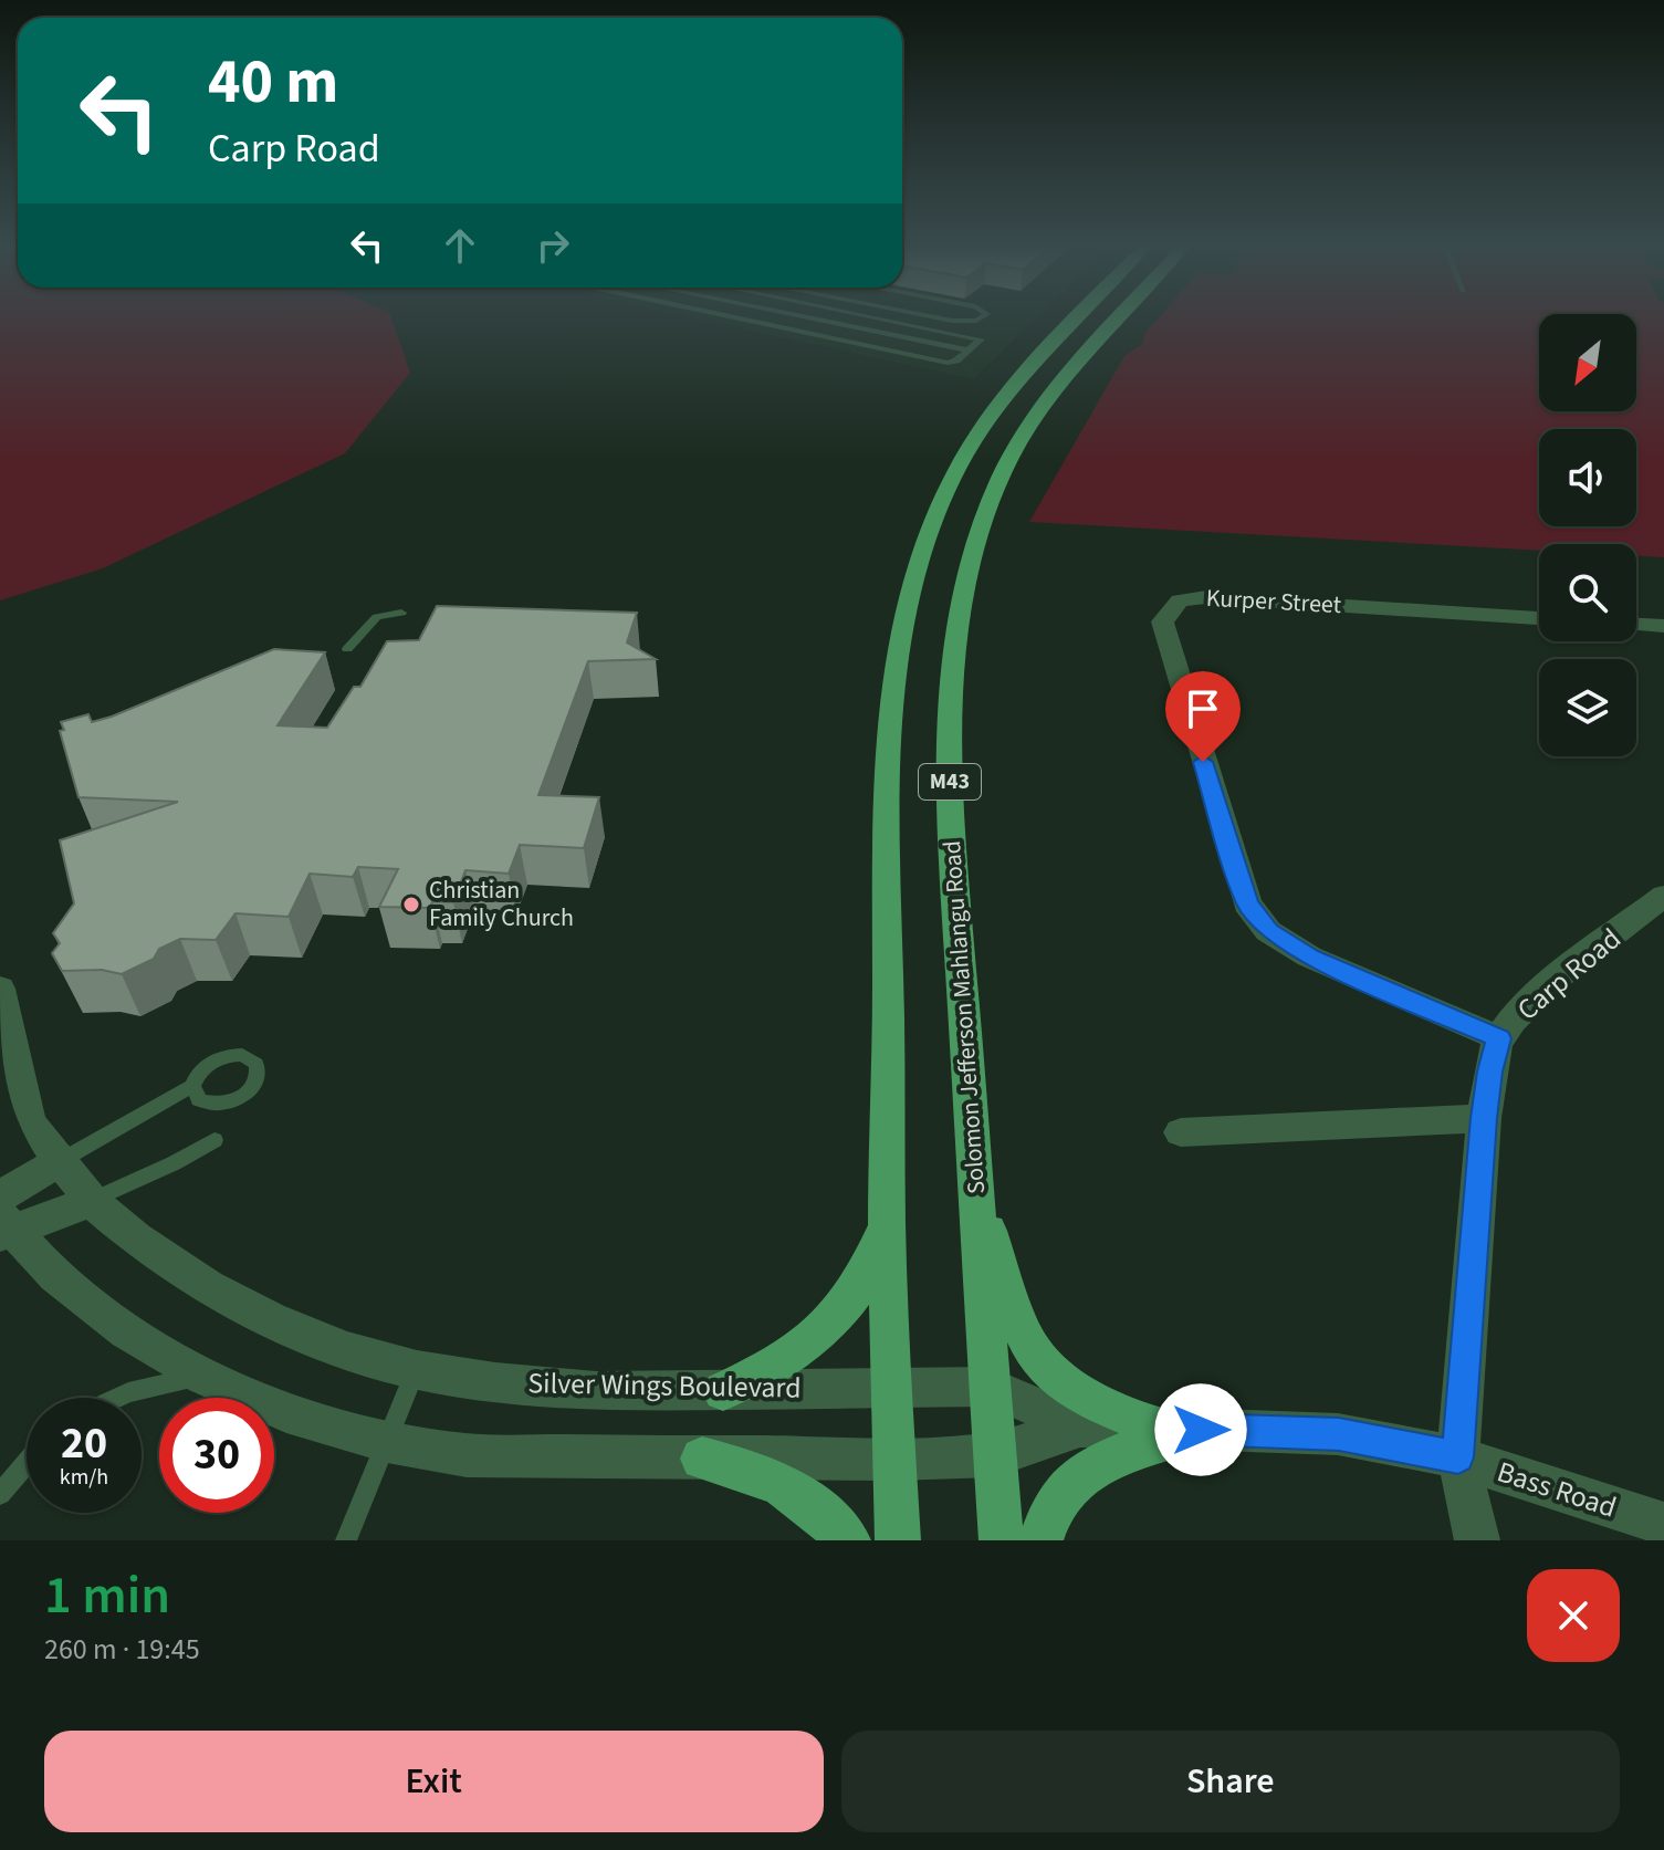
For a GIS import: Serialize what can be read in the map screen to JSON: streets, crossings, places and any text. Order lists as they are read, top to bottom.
{
  "streets": {
    "main road": ["M43", "Solomon Jefferson Mahlangu Road"],
    "street": [
      "Kurper Street",
      "Carp Road",
      "Silver Wings Boulevard",
      "Bass Road"
    ]
  },
  "crossings": [
    ["Kurper Street", "Carp Road"],
    ["M43", "Silver Wings Boulevard"],
    ["Carp Road", "Bass Road"],
    ["Solomon Jefferson Mahlangu Road", "Silver Wings Boulevard"],
    ["Solomon Jefferson Mahlangu Road", "Bass Road"],
    ["Silver Wings Boulevard", "Bass Road"]
  ],
  "places": ["Christian Family Church"],
  "north": "bottom left",
  "page": {
    "turn": ["40 m", "Carp Road"],
    "speed": "20 km/h",
    "limit": "30",
    "heading": ["1 min", "260 m · 19:45"],
    "buttons": ["Exit", "Share"]
  }
}
